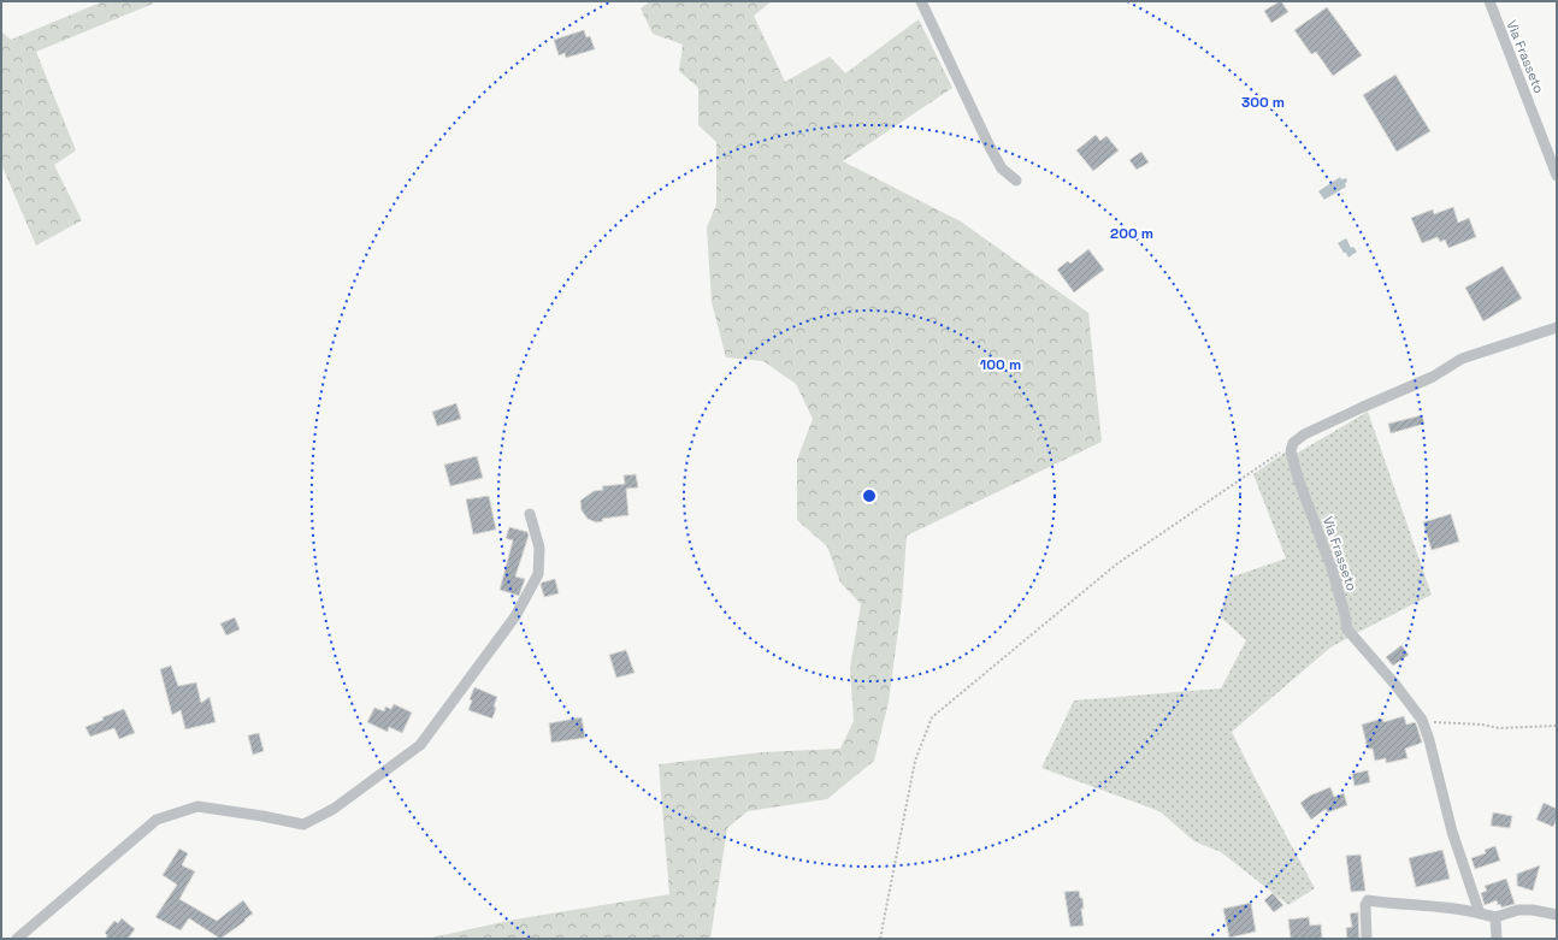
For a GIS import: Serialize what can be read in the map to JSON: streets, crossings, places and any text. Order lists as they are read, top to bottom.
{
  "streets": {
    "street": ["Via Frasseto"]
  },
  "rings": ["300 m", "200 m", "100 m"]
}
